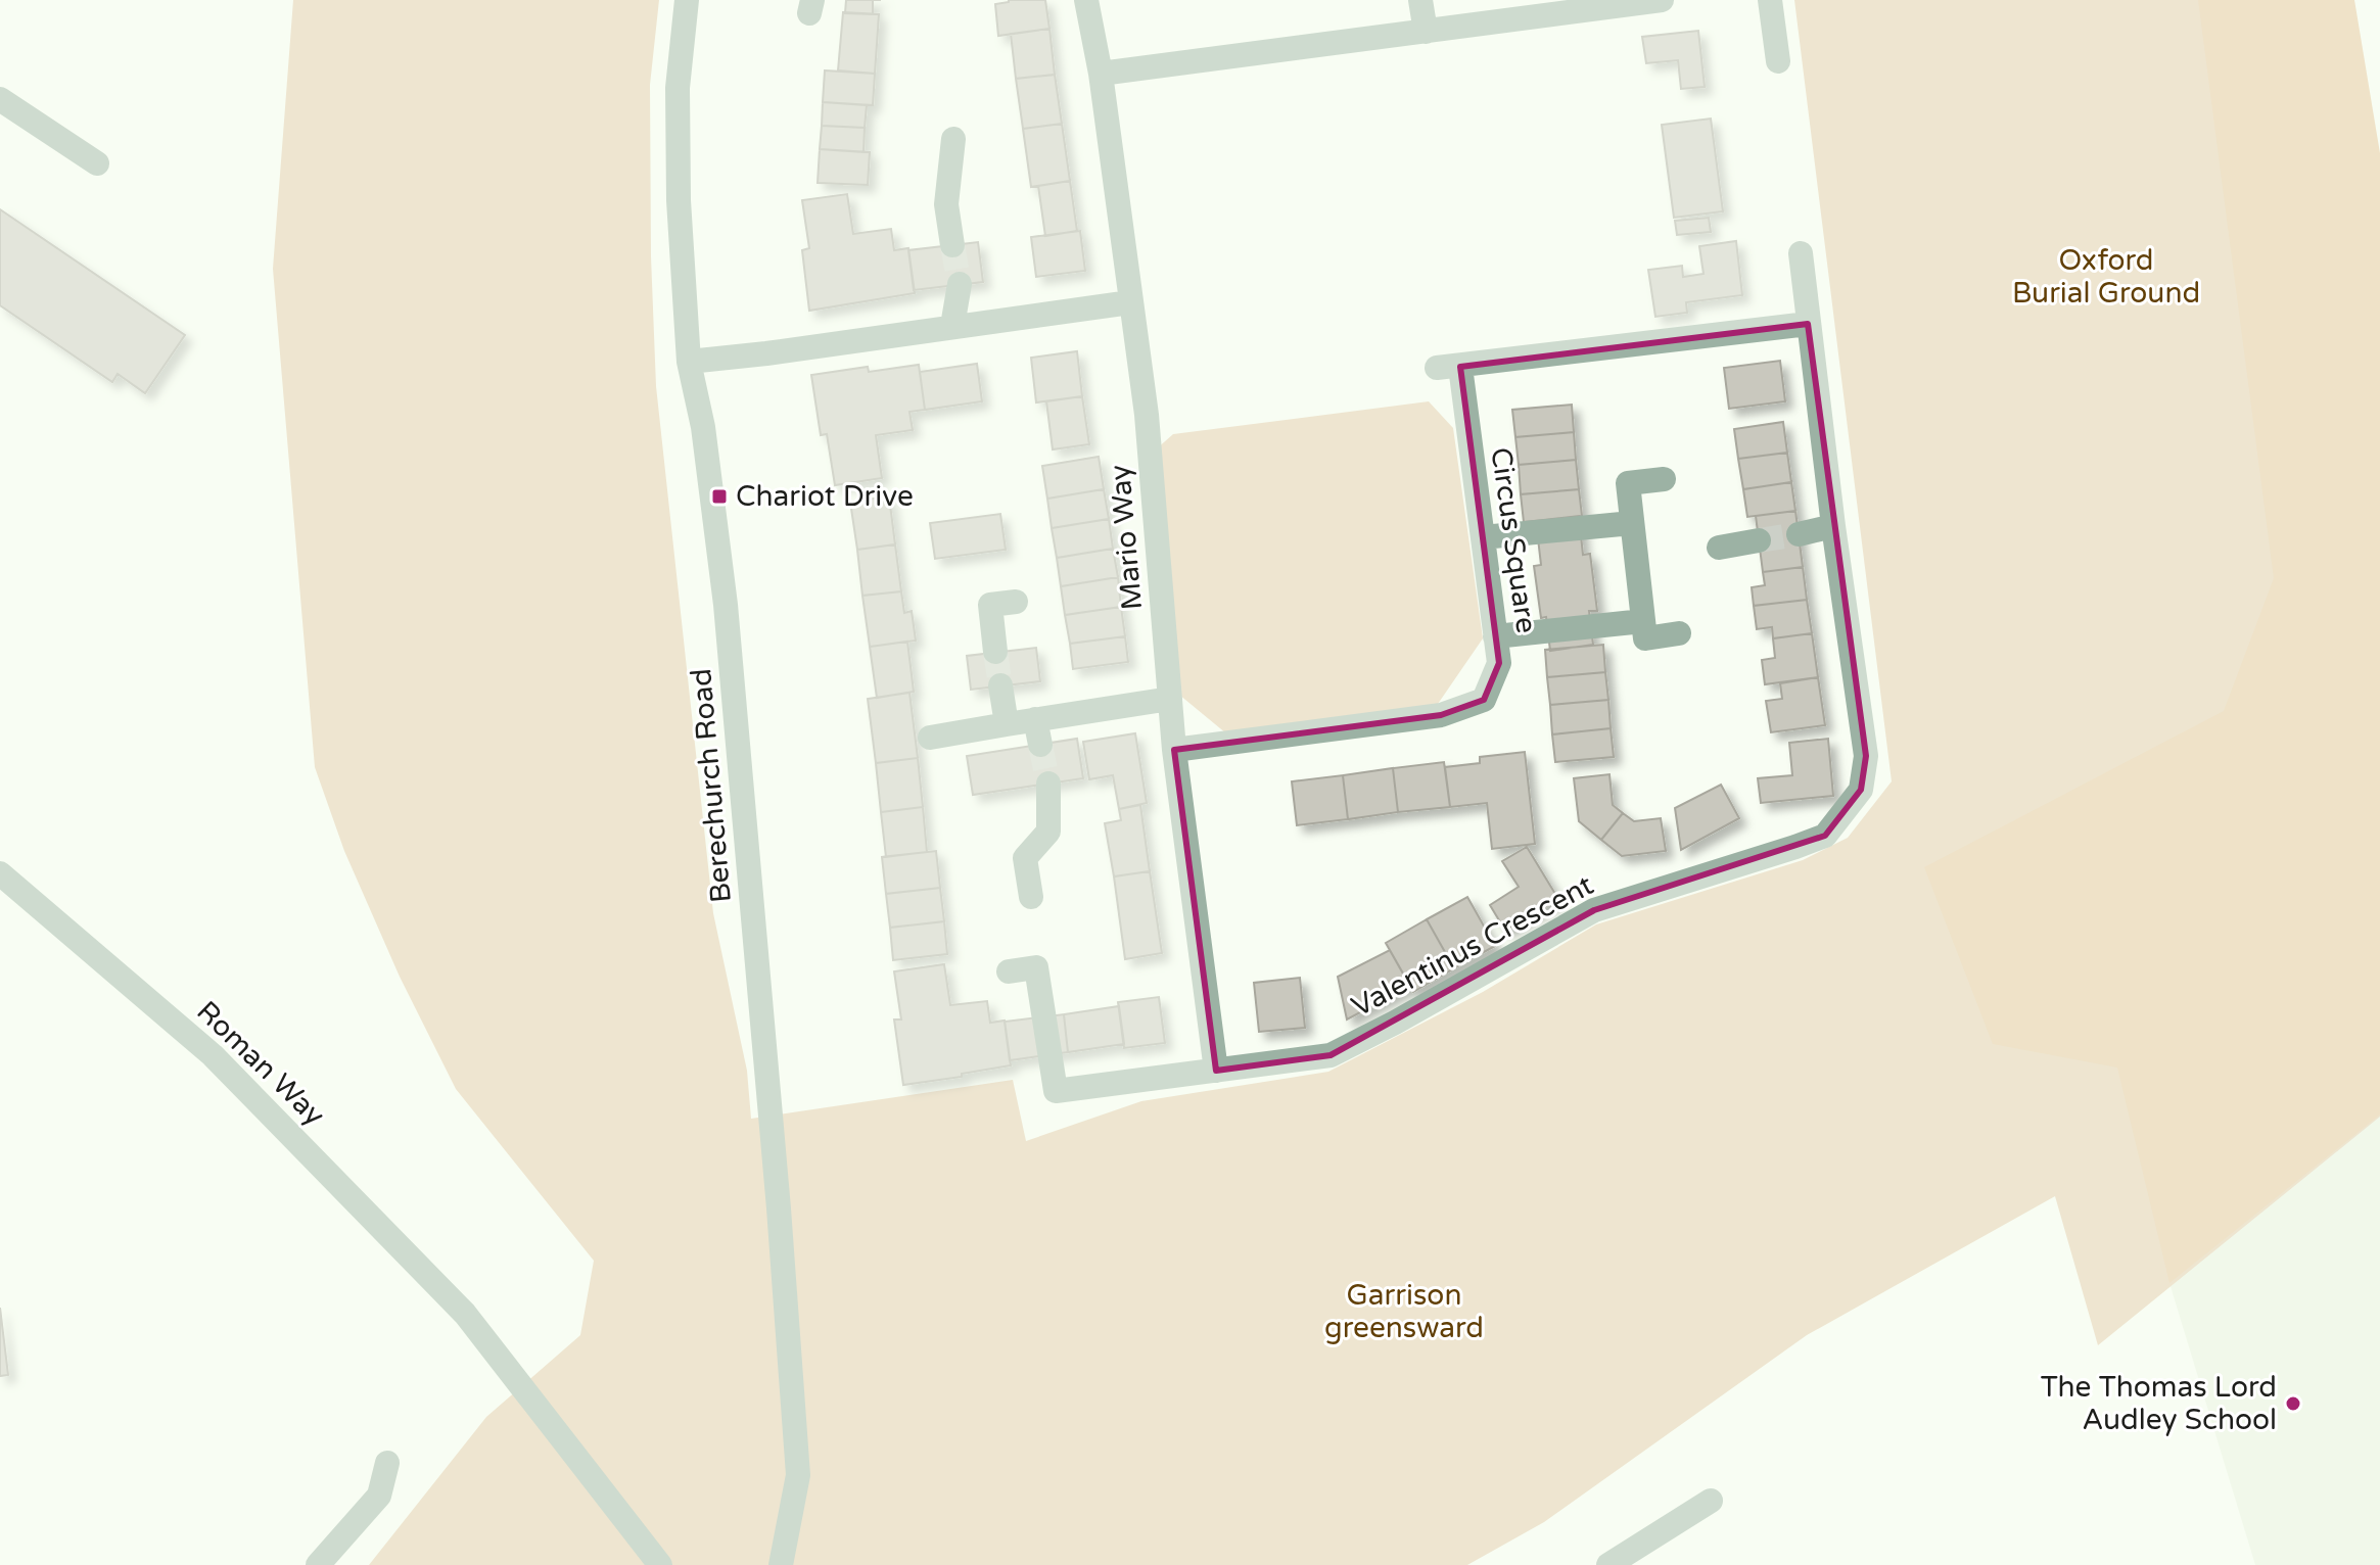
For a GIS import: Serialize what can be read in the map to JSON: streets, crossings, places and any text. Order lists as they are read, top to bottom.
{
  "streets": {
    "street": [
      "Mario Way",
      "Circus Square",
      "Berechurch Road",
      "Valentinus Crescent",
      "Roman Way"
    ]
  },
  "crossings": [
    ["Mario Way", "Circus Square"],
    ["Mario Way", "Valentinus Crescent"],
    ["Circus Square", "Valentinus Crescent"]
  ],
  "parks": ["Oxford Burial Ground", "Garrison greensward"],
  "places": {
    "transit": ["Chariot Drive"],
    "other": ["The Thomas Lord Audley School"]
  }
}
